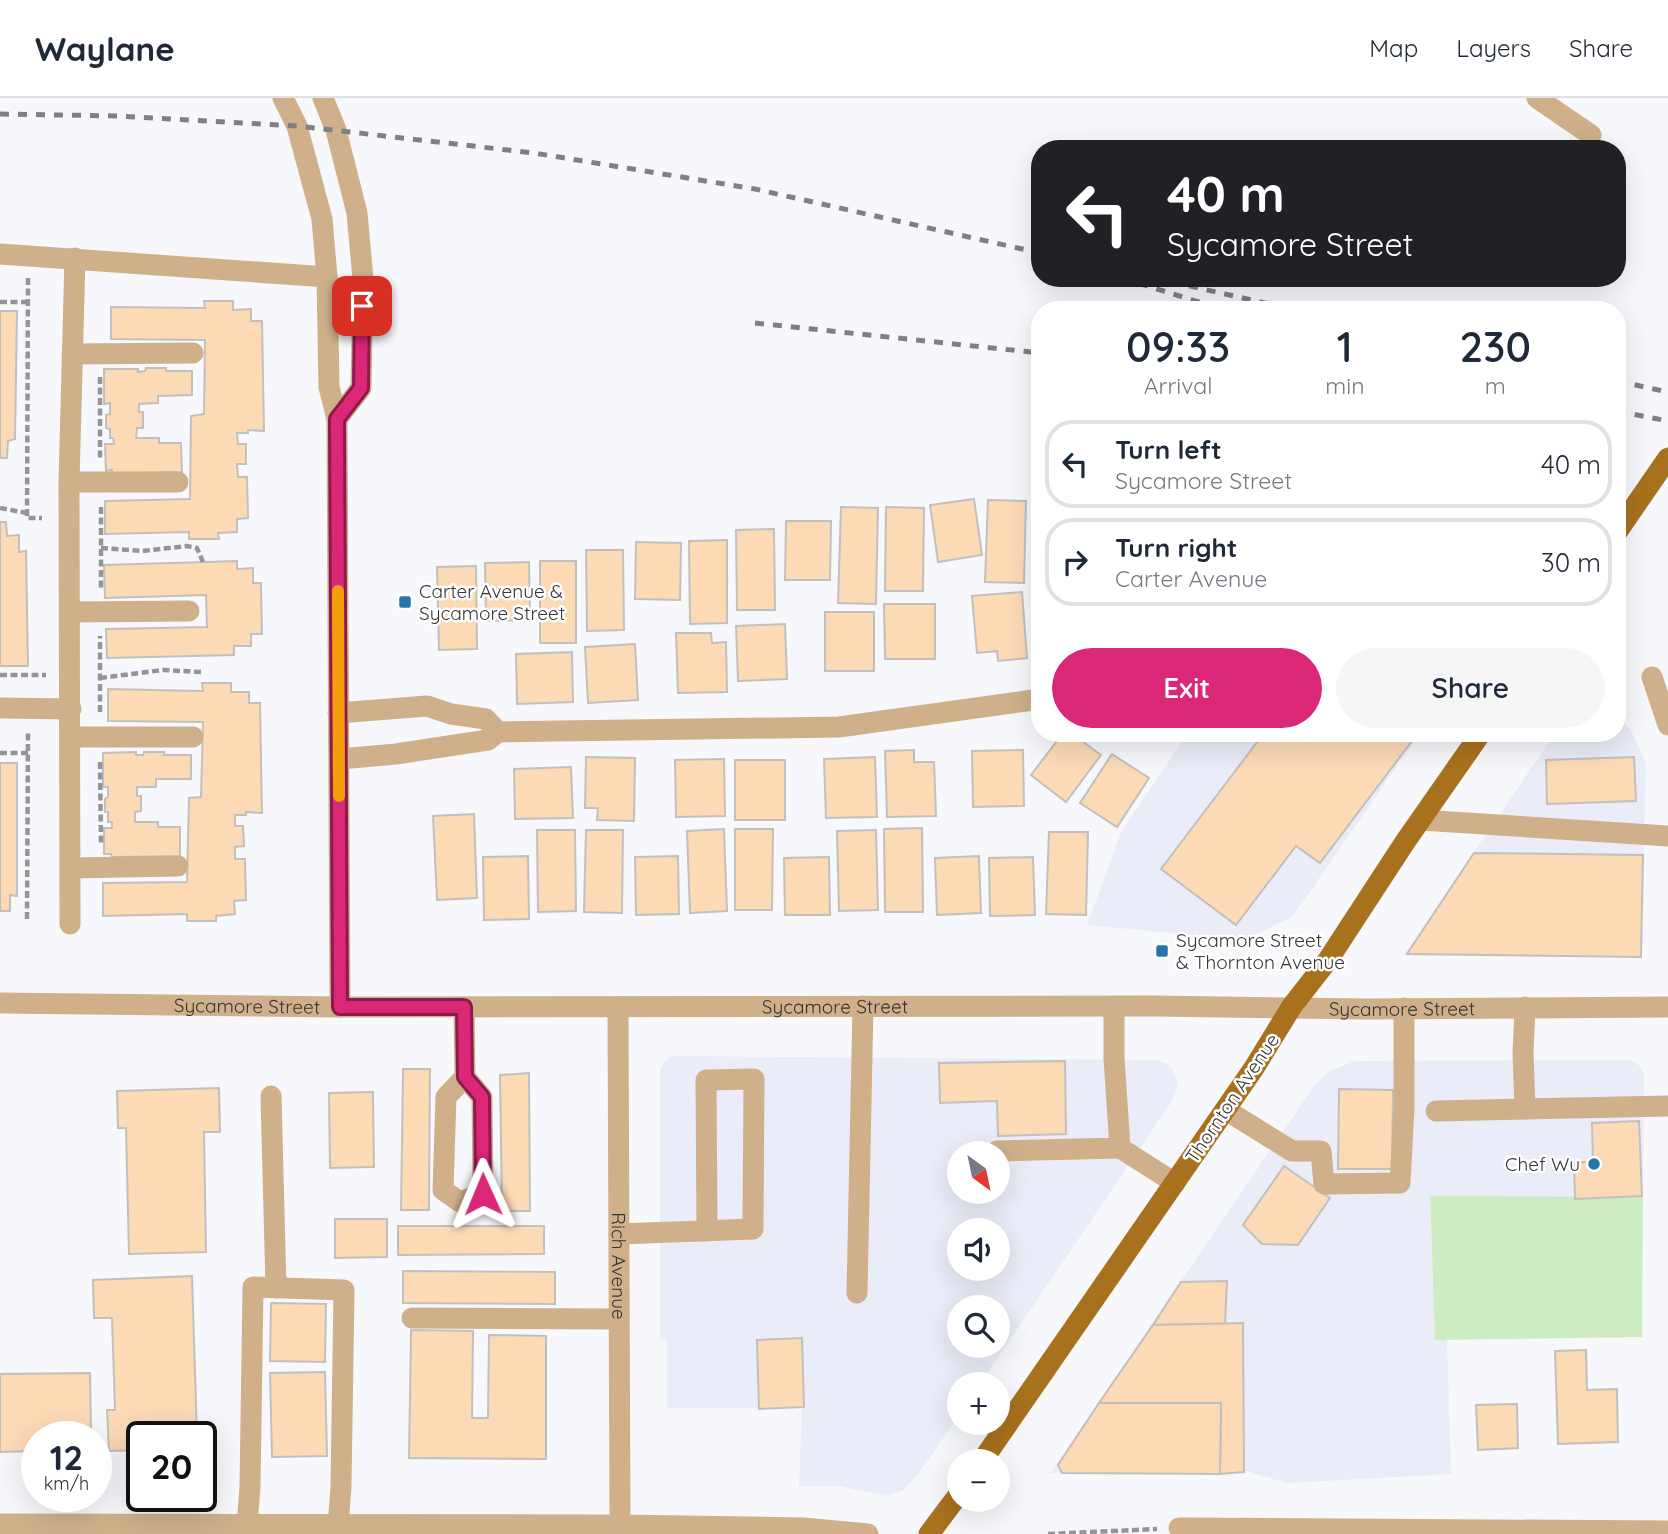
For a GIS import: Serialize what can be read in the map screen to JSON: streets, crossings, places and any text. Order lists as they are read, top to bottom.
{
  "streets": {
    "main road": ["Thornton Avenue"],
    "street": ["Sycamore Street", "Rich Avenue"]
  },
  "crossings": [
    ["Sycamore Street", "Thornton Avenue"],
    ["Sycamore Street", "Rich Avenue"]
  ],
  "places": {
    "transit": ["Carter Avenue & Sycamore Street", "Sycamore Street & Thornton Avenue"],
    "other": ["Chef Wu"]
  },
  "north": "bottom right",
  "page": {
    "header": "Waylane",
    "nav": ["Map", "Layers", "Share"],
    "turn": ["40 m", "Sycamore Street"],
    "eta": [
      "09:33",
      "Arrival",
      "1",
      "min",
      "230",
      "m"
    ],
    "list": [
      {
        "name": "Turn left",
        "note": "Sycamore Street",
        "value": "40 m"
      },
      {
        "name": "Turn right",
        "note": "Carter Avenue",
        "value": "30 m"
      }
    ],
    "buttons": ["Exit", "Share"],
    "map_buttons": ["+", "−"],
    "speed": "12 km/h",
    "limit": "20"
  }
}
